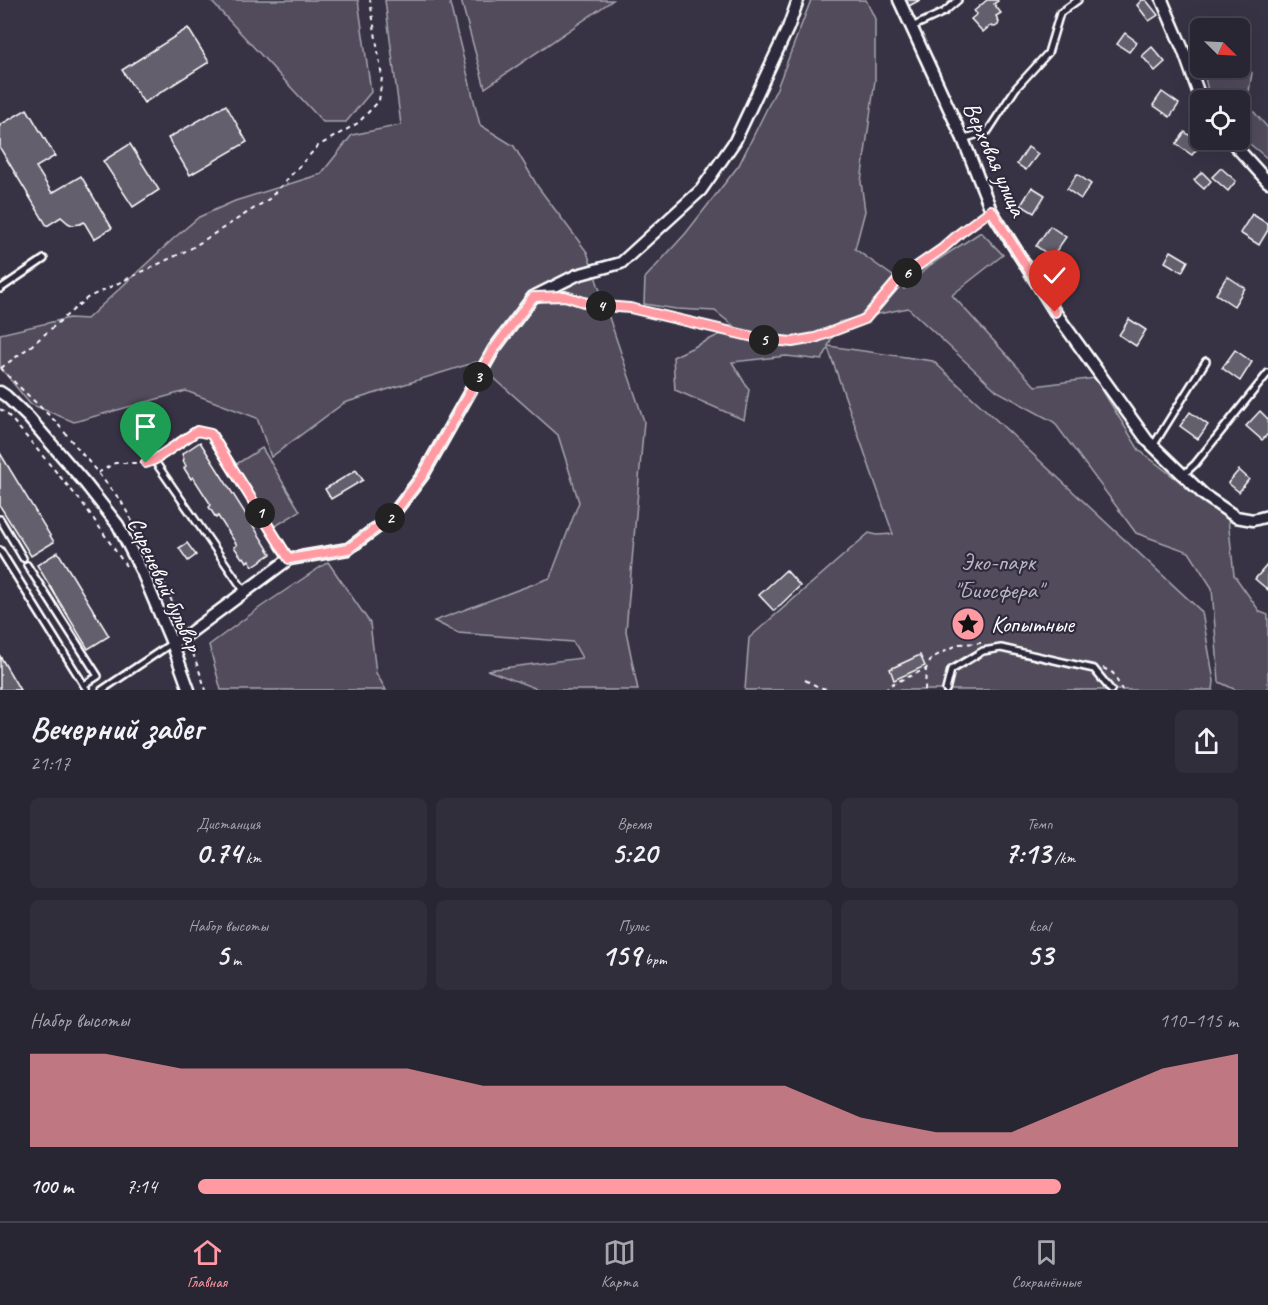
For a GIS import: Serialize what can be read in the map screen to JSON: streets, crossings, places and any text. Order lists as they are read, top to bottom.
{
  "streets": {
    "street": ["Верховая улица", "Сиреневый бульвар"]
  },
  "parks": ["Эко-парк \"Биосфера\""],
  "places": {
    "place": ["Копытные"]
  },
  "north": "bottom right",
  "page": {
    "pins": [
      "6",
      "4",
      "5",
      "3",
      "1",
      "2"
    ],
    "heading": ["Вечерний забег", "21:17"],
    "stats": [
      ["Дистанция", "0.74 km"],
      ["Время", "5:20"],
      ["Темп", "7:13 /km"],
      ["Набор высоты", "5 m"],
      ["Пульс", "159 bpm"],
      ["kcal", "53"]
    ],
    "chart": ["Набор высоты", "110–115 m"],
    "list": [
      {
        "name": "100 m",
        "note": "7:14"
      }
    ],
    "tabs": ["Главная", "Карта", "Сохранённые"]
  }
}
